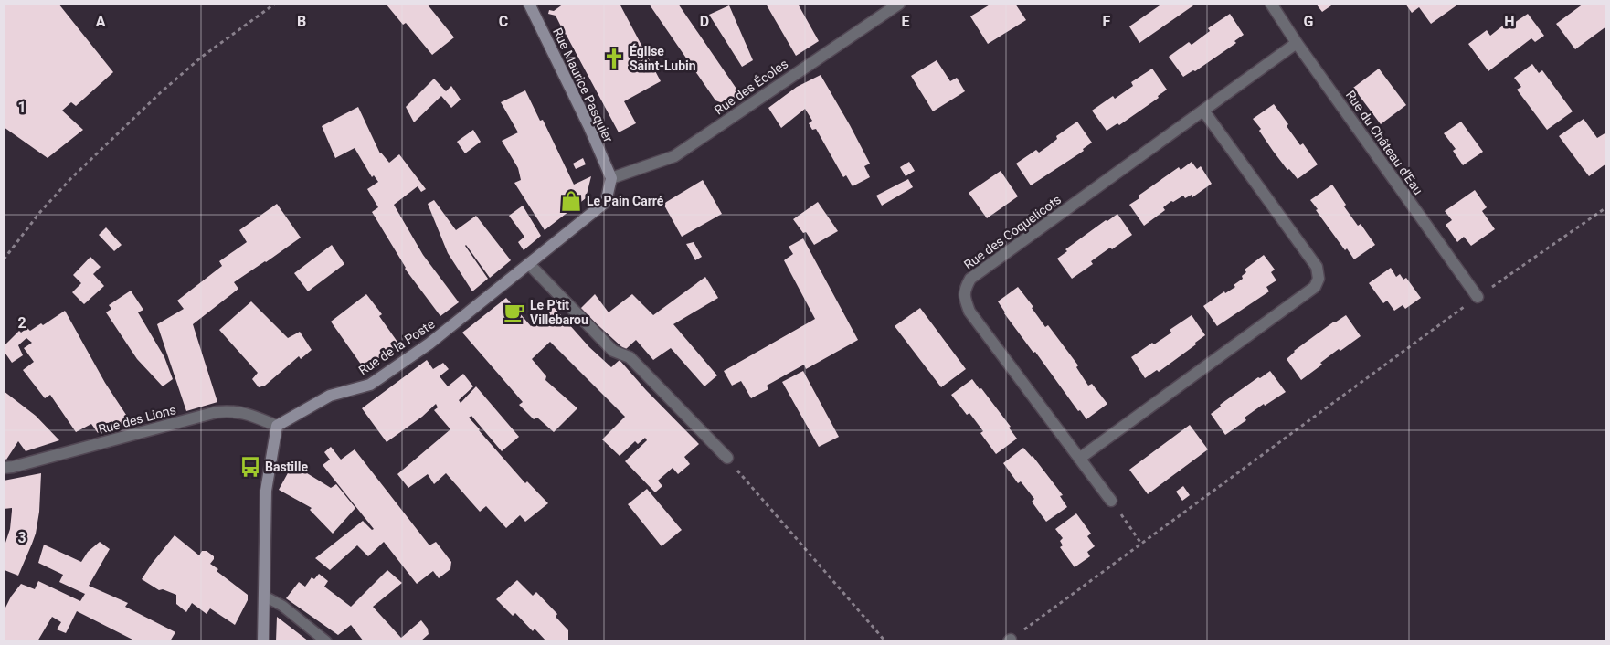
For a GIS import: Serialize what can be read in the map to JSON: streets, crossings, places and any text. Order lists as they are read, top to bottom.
{
  "streets": {
    "street": [
      "Rue Maurice Pasquier",
      "Rue des Écoles",
      "Rue du Château d'Eau",
      "Rue des Coquelicots",
      "Rue de la Poste",
      "Rue des Lions"
    ]
  },
  "crossings": [
    ["Rue Maurice Pasquier", "Rue des Écoles"],
    ["Rue Maurice Pasquier", "Rue de la Poste"],
    ["Rue des Écoles", "Rue de la Poste"],
    ["Rue du Château d'Eau", "Rue des Coquelicots"],
    ["Rue de la Poste", "Rue des Lions"]
  ],
  "places": {
    "church": ["Église Saint-Lubin"],
    "shop": ["Le Pain Carré"],
    "cafe": ["Le P'tit Villebarou"],
    "bus stop": ["Bastille"]
  },
  "grid": {
    "columns": [
      "A",
      "B",
      "C",
      "D",
      "E",
      "F",
      "G",
      "H"
    ],
    "rows": ["1", "2", "3"]
  }
}
